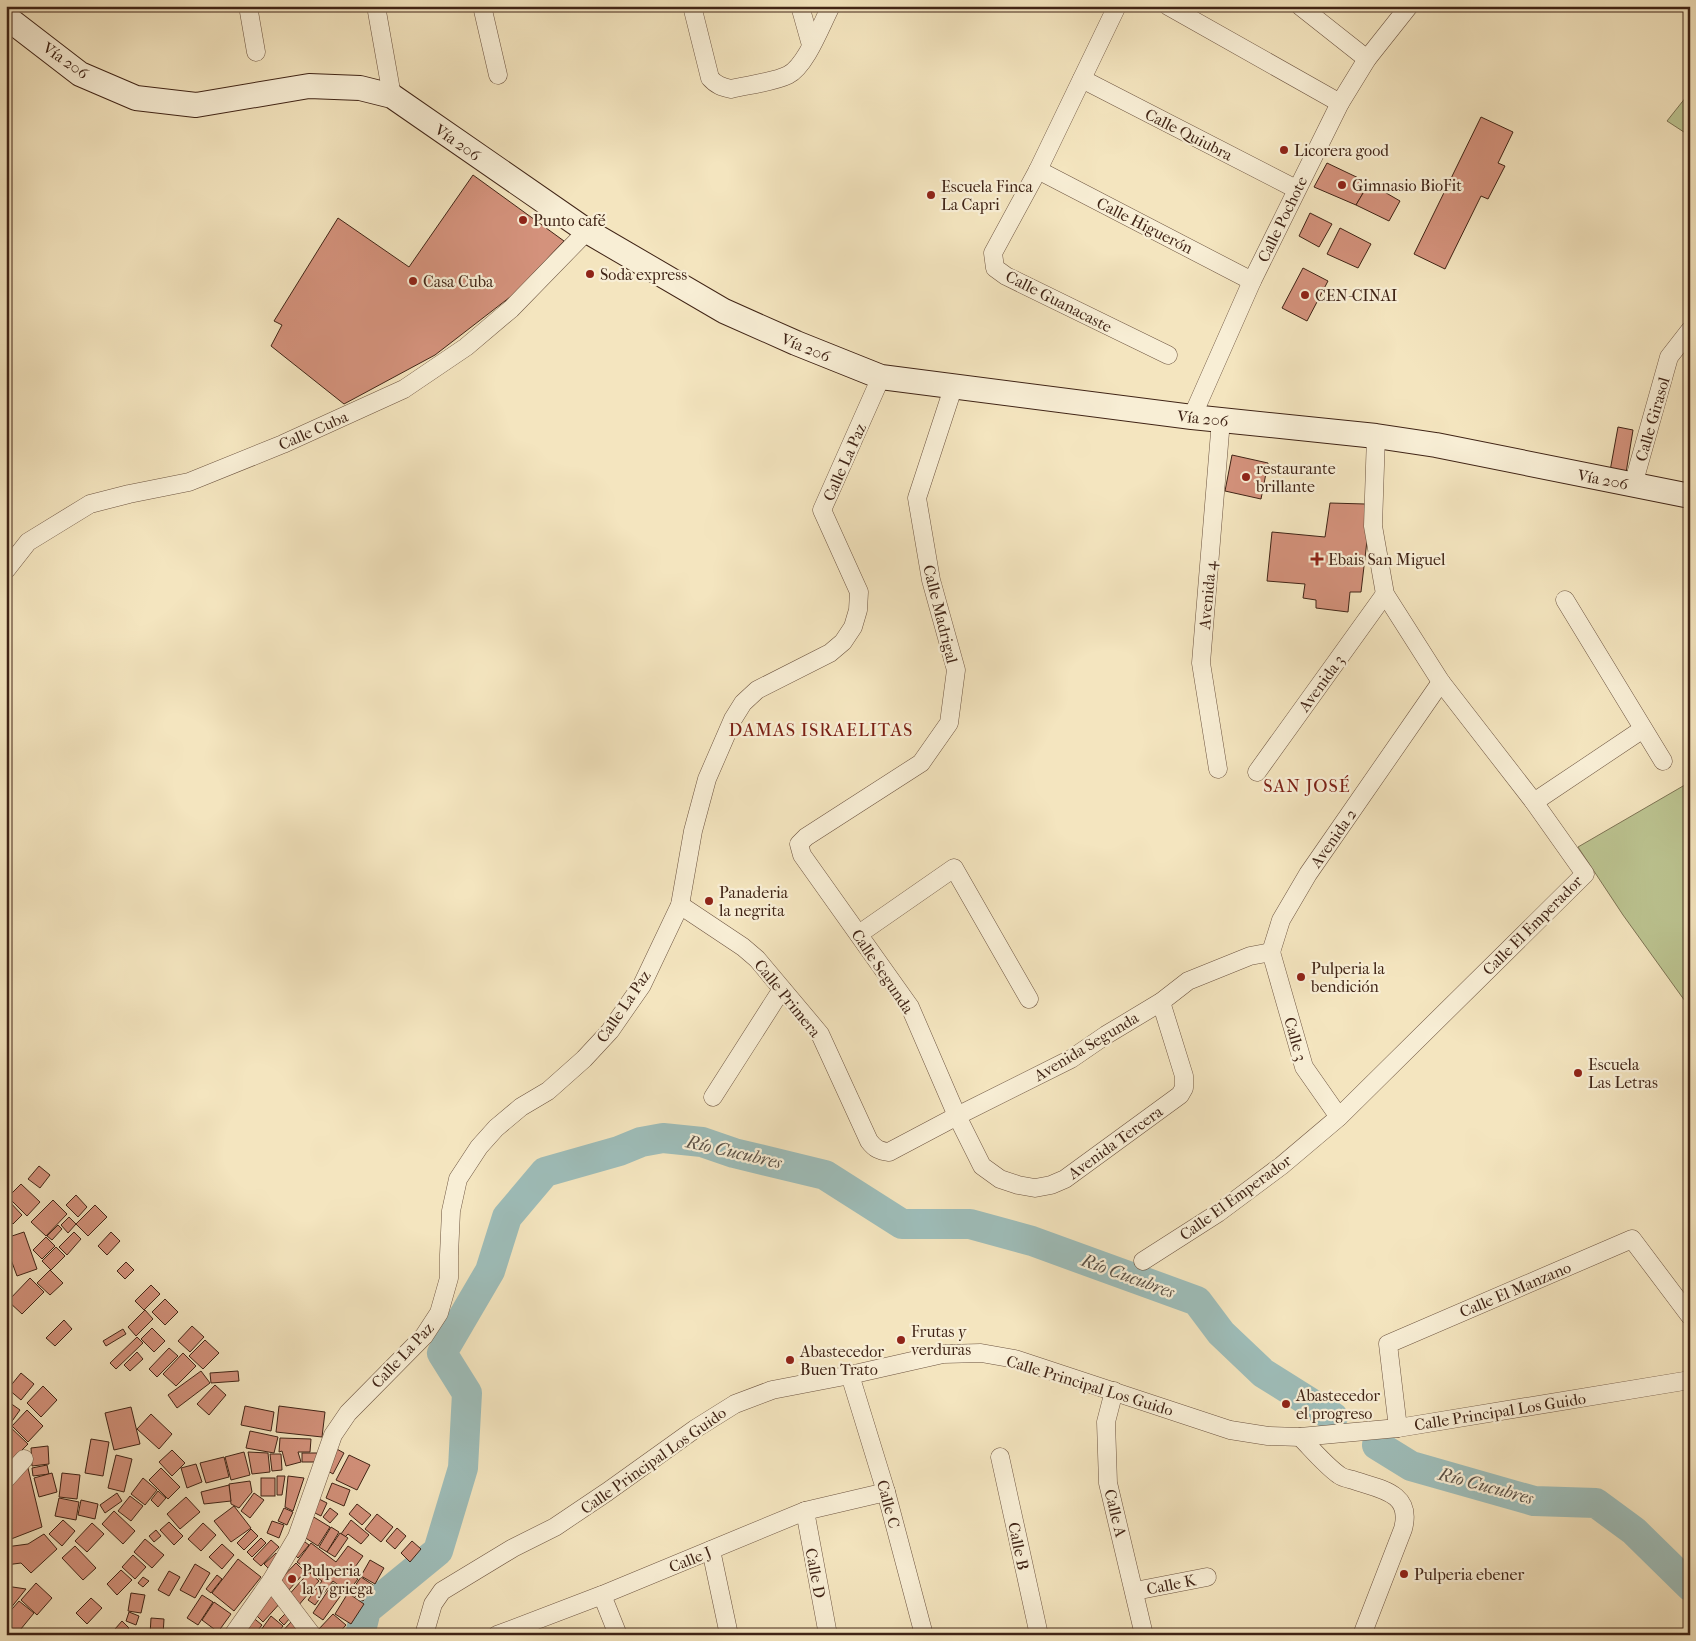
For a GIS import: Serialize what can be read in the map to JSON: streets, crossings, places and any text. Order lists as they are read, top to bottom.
{
  "streets": {
    "main road": ["Vía 206"],
    "street": [
      "Calle Quiubra",
      "Calle Pochote",
      "Calle Higuerón",
      "Calle Guanacaste",
      "Calle Girasol",
      "Calle Cuba",
      "Calle La Paz",
      "Avenida 4",
      "Calle Madrigal",
      "Avenida 3",
      "Avenida 2",
      "Calle El Emperador",
      "Calle Segunda",
      "Calle Primera",
      "Calle 3",
      "Avenida Segunda",
      "Avenida Tercera",
      "Calle El Manzano",
      "Calle Principal Los Guido",
      "Calle C",
      "Calle A",
      "Calle B",
      "Calle J",
      "Calle D",
      "Calle K"
    ]
  },
  "crossings": [
    ["Vía 206", "Calle Pochote"],
    ["Vía 206", "Calle Girasol"],
    ["Vía 206", "Calle Cuba"],
    ["Vía 206", "Calle La Paz"],
    ["Vía 206", "Avenida 4"],
    ["Vía 206", "Calle Madrigal"],
    ["Vía 206", "Calle El Emperador"],
    ["Calle Quiubra", "Calle Pochote"],
    ["Calle Quiubra", "Calle Guanacaste"],
    ["Calle Pochote", "Calle Higuerón"],
    ["Calle Higuerón", "Calle Guanacaste"],
    ["Calle La Paz", "Calle Primera"],
    ["Calle Madrigal", "Calle Segunda"],
    ["Avenida 3", "Calle El Emperador"],
    ["Avenida 2", "Calle El Emperador"],
    ["Avenida 2", "Calle 3"],
    ["Avenida 2", "Avenida Segunda"],
    ["Calle El Emperador", "Calle 3"],
    ["Calle Segunda", "Avenida Segunda"],
    ["Calle Segunda", "Avenida Tercera"],
    ["Calle Primera", "Avenida Segunda"],
    ["Calle 3", "Avenida Segunda"],
    ["Avenida Segunda", "Avenida Tercera"],
    ["Calle El Manzano", "Calle Principal Los Guido"],
    ["Calle Principal Los Guido", "Calle C"],
    ["Calle Principal Los Guido", "Calle A"],
    ["Calle C", "Calle J"],
    ["Calle A", "Calle K"],
    ["Calle J", "Calle D"]
  ],
  "districts": ["DAMAS ISRAELITAS", "SAN JOSÉ"],
  "water": ["Río Cucubres"],
  "places": {
    "other": [
      "Licorera good",
      "Gimnasio BioFit",
      "Escuela Finca La Capri",
      "Punto café",
      "Soda express",
      "Casa Cuba",
      "CEN-CINAI",
      "restaurante brillante",
      "Panaderia la negrita",
      "Pulperia la bendición",
      "Escuela Las Letras",
      "Frutas y verduras",
      "Abastecedor Buen Trato",
      "Abastecedor el progreso",
      "Pulperia ebener",
      "Pulperia la y griega"
    ],
    "health": ["Ebais San Miguel"]
  }
}
